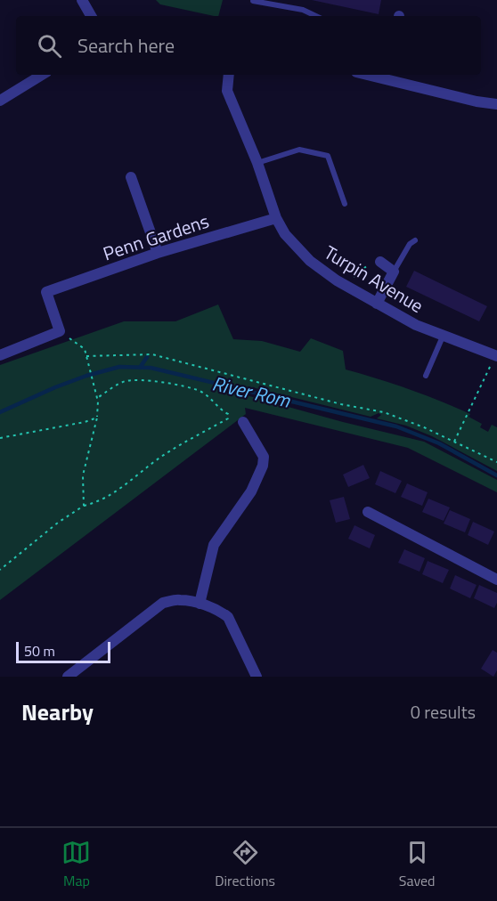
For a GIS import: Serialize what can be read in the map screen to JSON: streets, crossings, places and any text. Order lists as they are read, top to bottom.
{
  "streets": {
    "street": ["Penn Gardens", "Turpin Avenue"]
  },
  "crossings": [
    ["Penn Gardens", "Turpin Avenue"]
  ],
  "water": ["River Rom"],
  "scale_bar": "50 m",
  "page": {
    "search": "Search here",
    "scale": "50 m",
    "heading": ["Nearby", "0 results"],
    "nav": ["Map", "Directions", "Saved"]
  }
}
